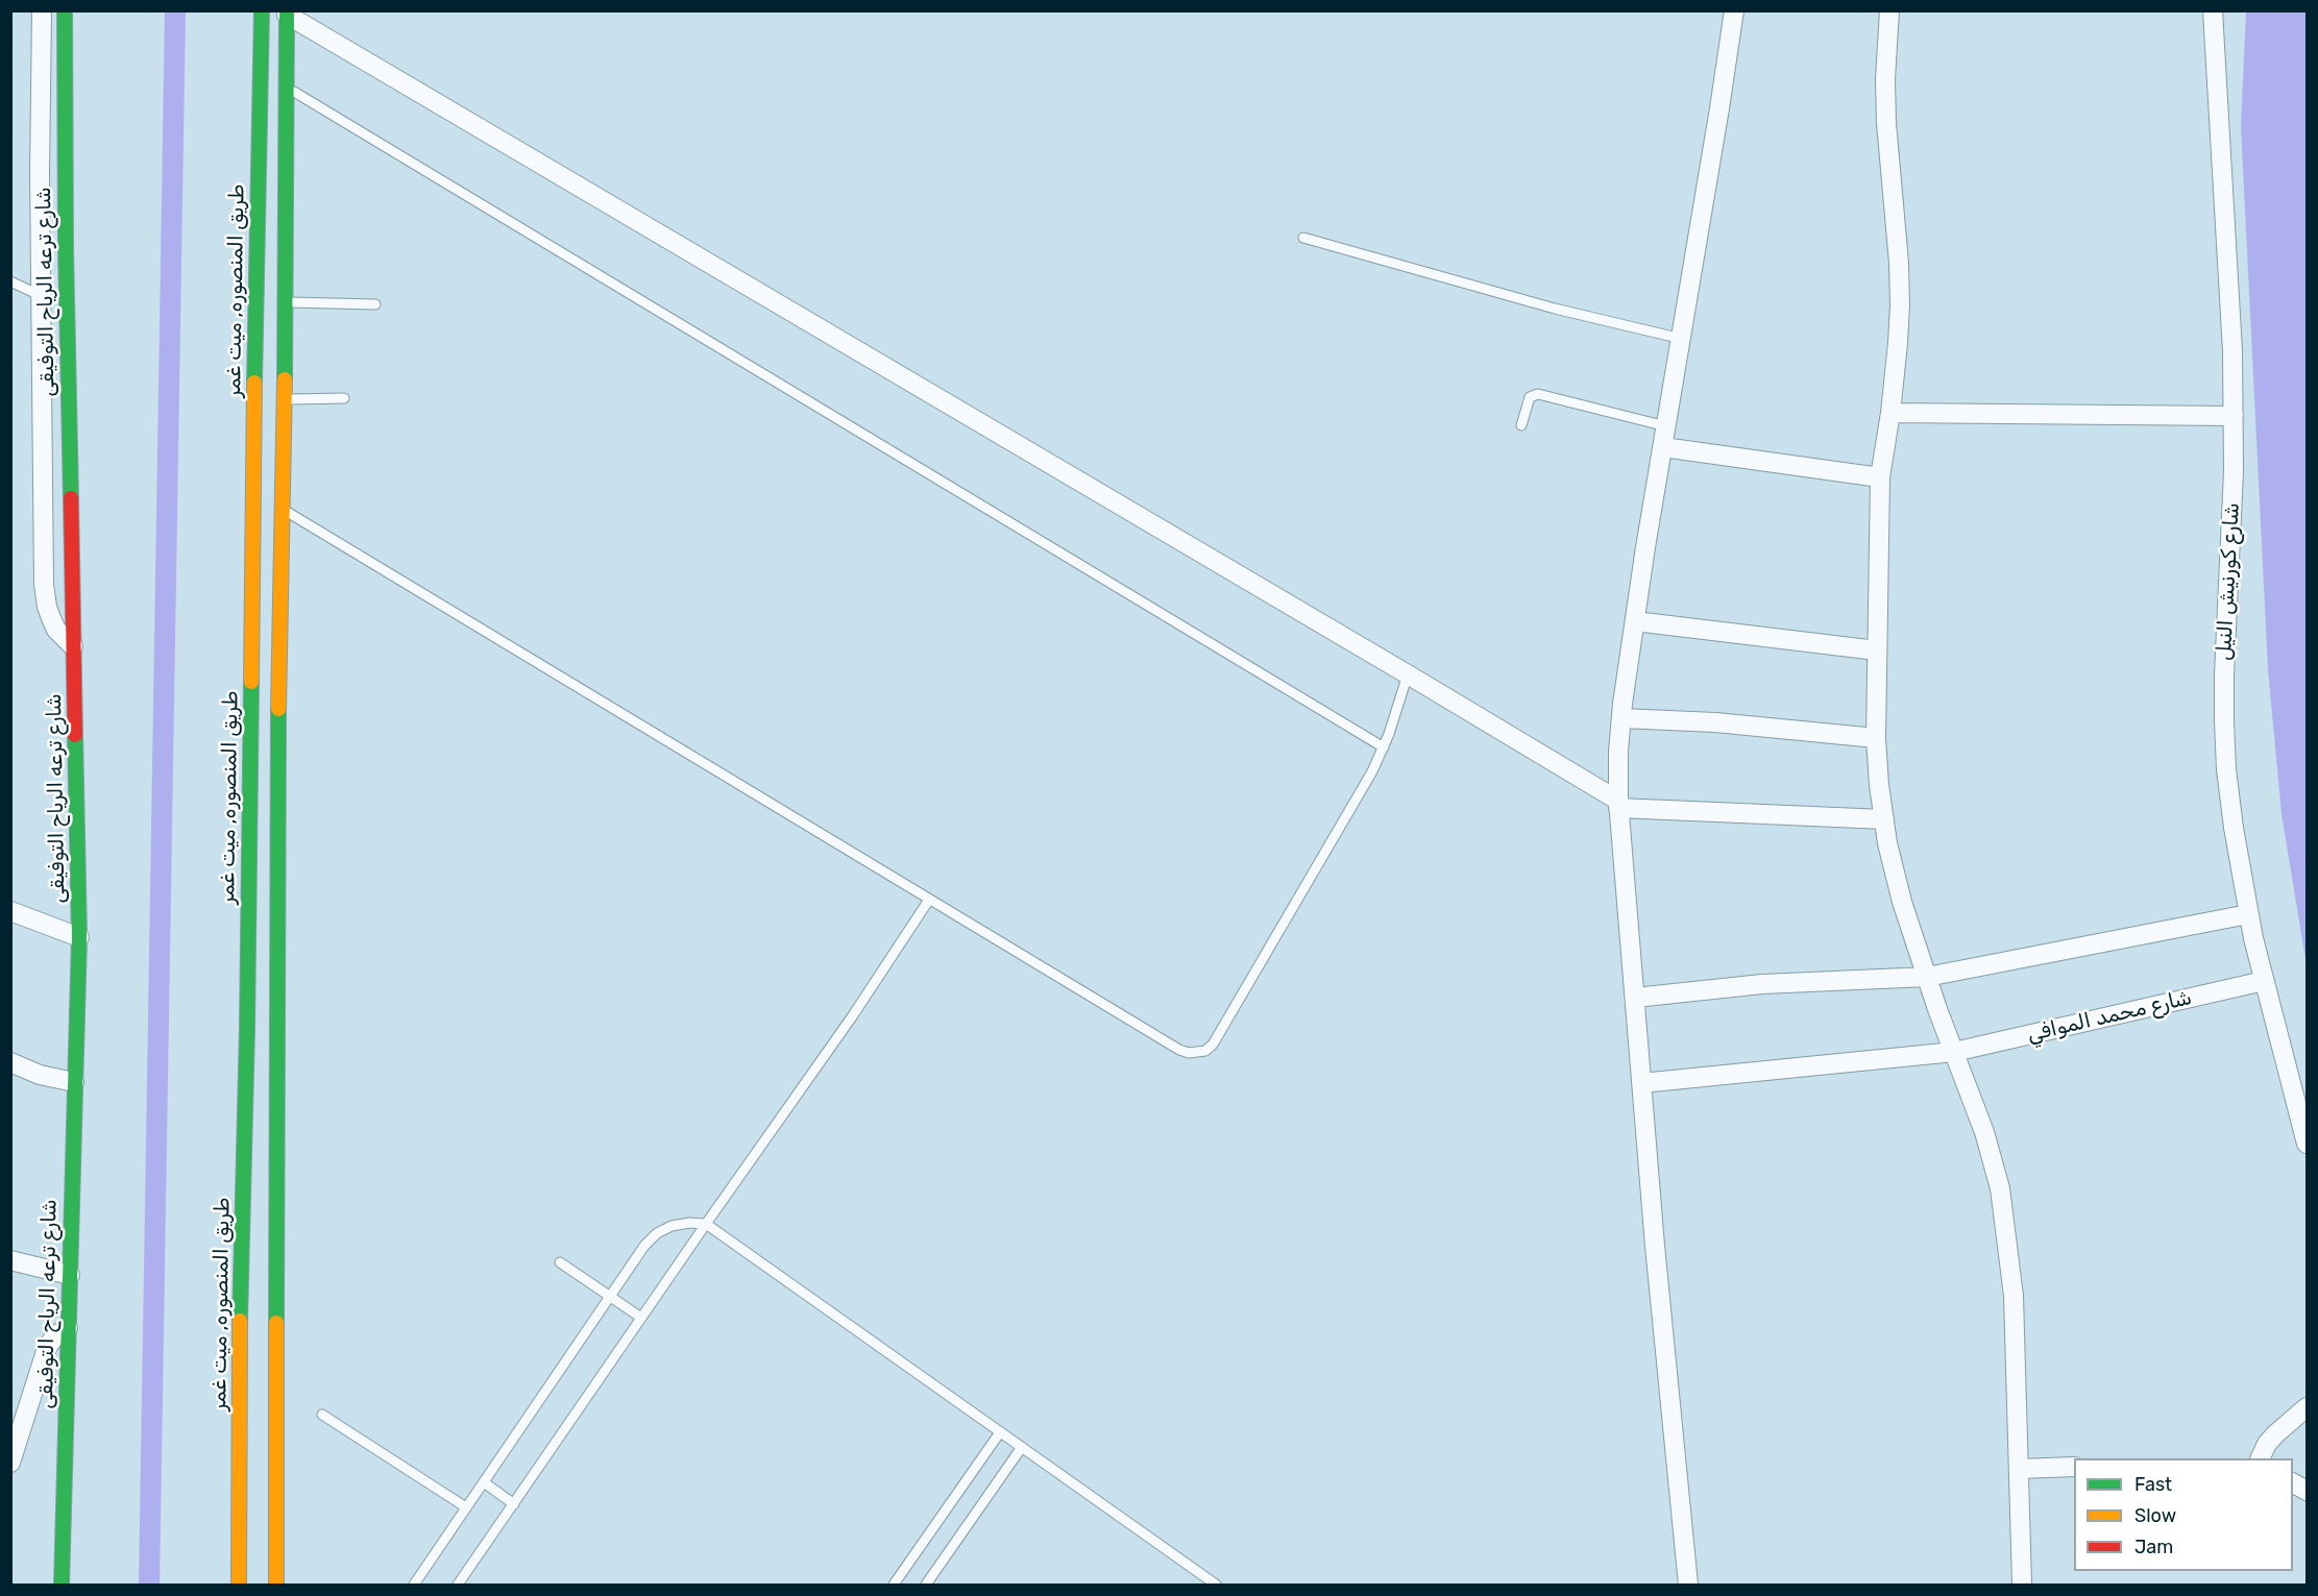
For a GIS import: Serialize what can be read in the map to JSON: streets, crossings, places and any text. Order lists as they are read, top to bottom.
{
  "streets": {
    "main road": ["طريق المنصوره, ميت غمر", "شارع ترعه الرياح التوفيقى"],
    "street": ["شارع كورنيش النيل", "شارع محمد الموافي"]
  },
  "crossings": [
    ["شارع كورنيش النيل", "شارع محمد الموافي"]
  ],
  "legend": ["Fast", "Slow", "Jam"]
}
